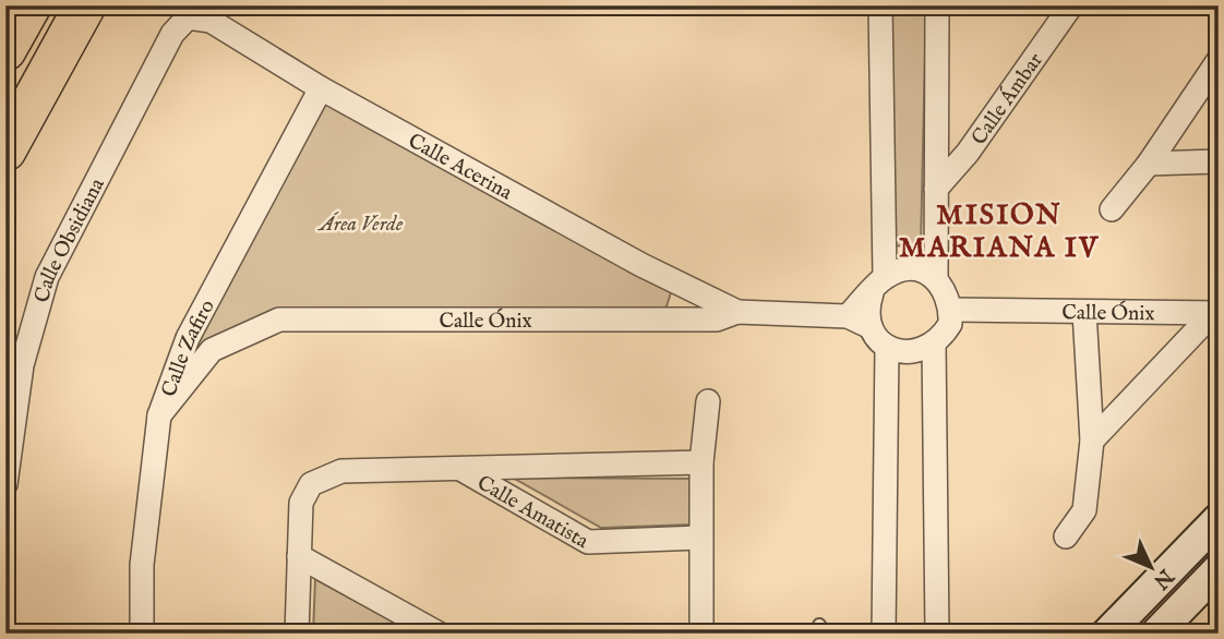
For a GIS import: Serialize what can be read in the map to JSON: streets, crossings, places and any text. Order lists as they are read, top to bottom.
{
  "streets": {
    "street": [
      "Calle Ámbar",
      "Calle Acerina",
      "Calle Obsidiana",
      "Calle Ónix",
      "Calle Zafiro",
      "Calle Amatista"
    ]
  },
  "crossings": [
    ["Calle Acerina", "Calle Obsidiana"],
    ["Calle Acerina", "Calle Ónix"],
    ["Calle Acerina", "Calle Zafiro"],
    ["Calle Ónix", "Calle Zafiro"]
  ],
  "districts": ["MISION MARIANA IV"],
  "parks": ["Área Verde"],
  "north": "bottom right"
}
